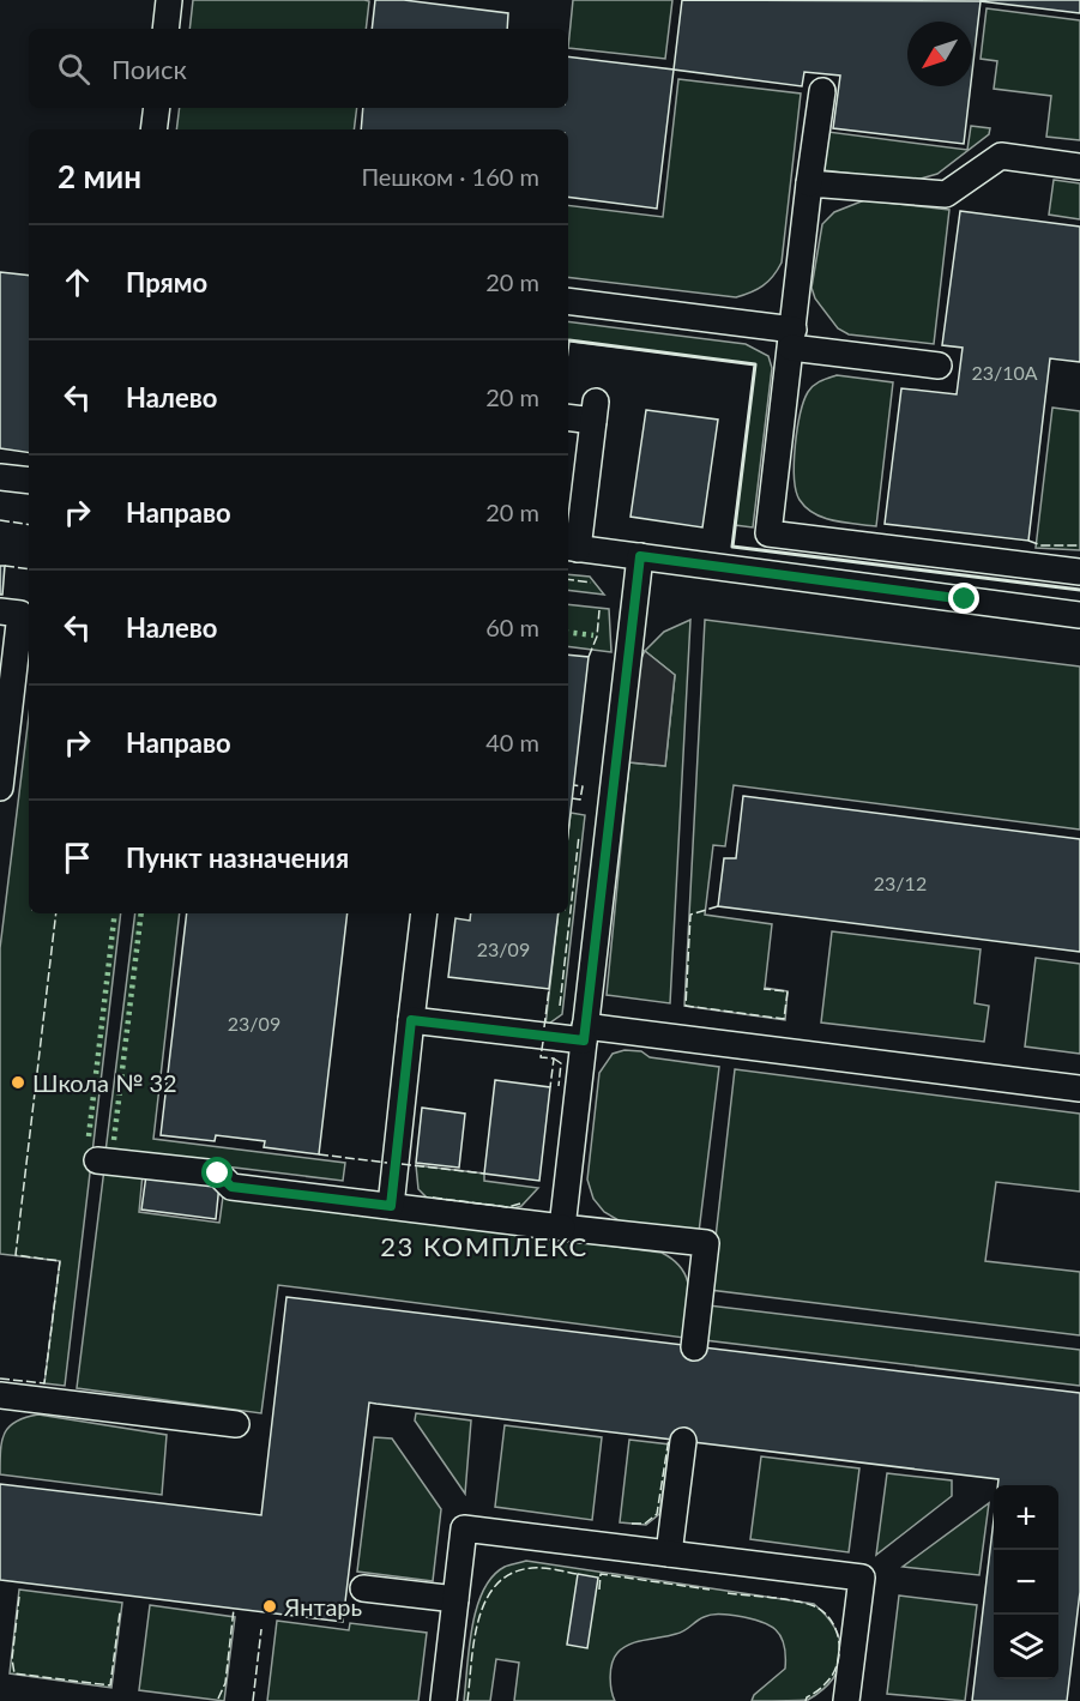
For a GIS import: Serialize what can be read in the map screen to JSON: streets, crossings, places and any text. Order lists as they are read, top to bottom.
{
  "districts": ["23 КОМПЛЕКС"],
  "places": ["Школа № 32", "Янтарь"],
  "house_numbers": [
    "23/10А",
    "23/12",
    "23/09",
    "23/09"
  ],
  "north": "bottom left",
  "page": {
    "search": "Поиск",
    "heading": ["2 мин", "Пешком · 160 m"],
    "list": [
      ["Прямо", "20 m"],
      ["Налево", "20 m"],
      ["Направо", "20 m"],
      ["Налево", "60 m"],
      ["Направо", "40 m"],
      "Пункт назначения"
    ],
    "map_buttons": ["+", "−"]
  }
}
